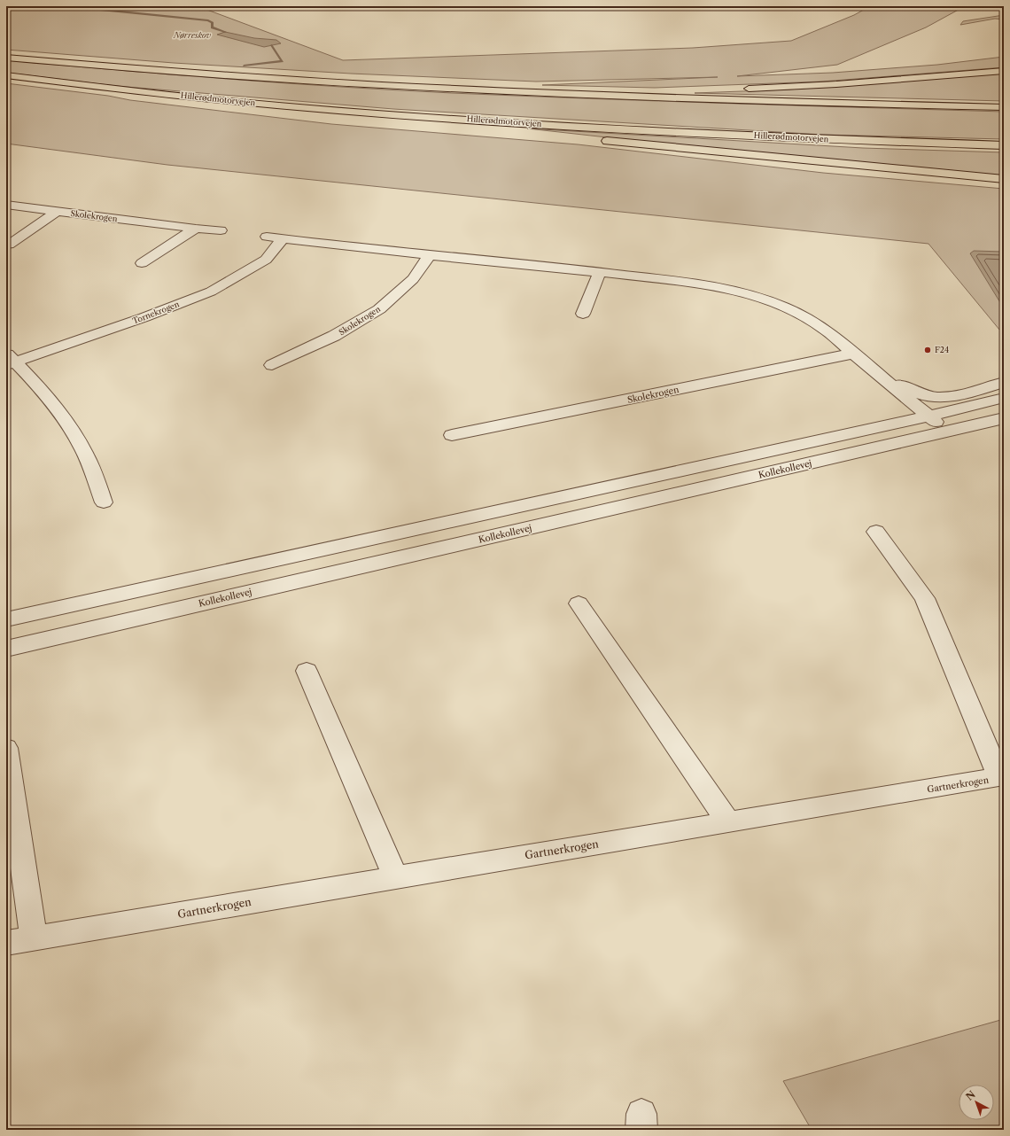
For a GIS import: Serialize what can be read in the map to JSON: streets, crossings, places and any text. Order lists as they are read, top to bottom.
{
  "streets": {
    "highway": ["Hillerødmotorvejen"],
    "street": [
      "Skolekrogen",
      "Tornekrogen",
      "Kollekollevej",
      "Gartnerkrogen"
    ]
  },
  "parks": ["Nørreskov"],
  "places": ["F24"],
  "north": "top left"
}
